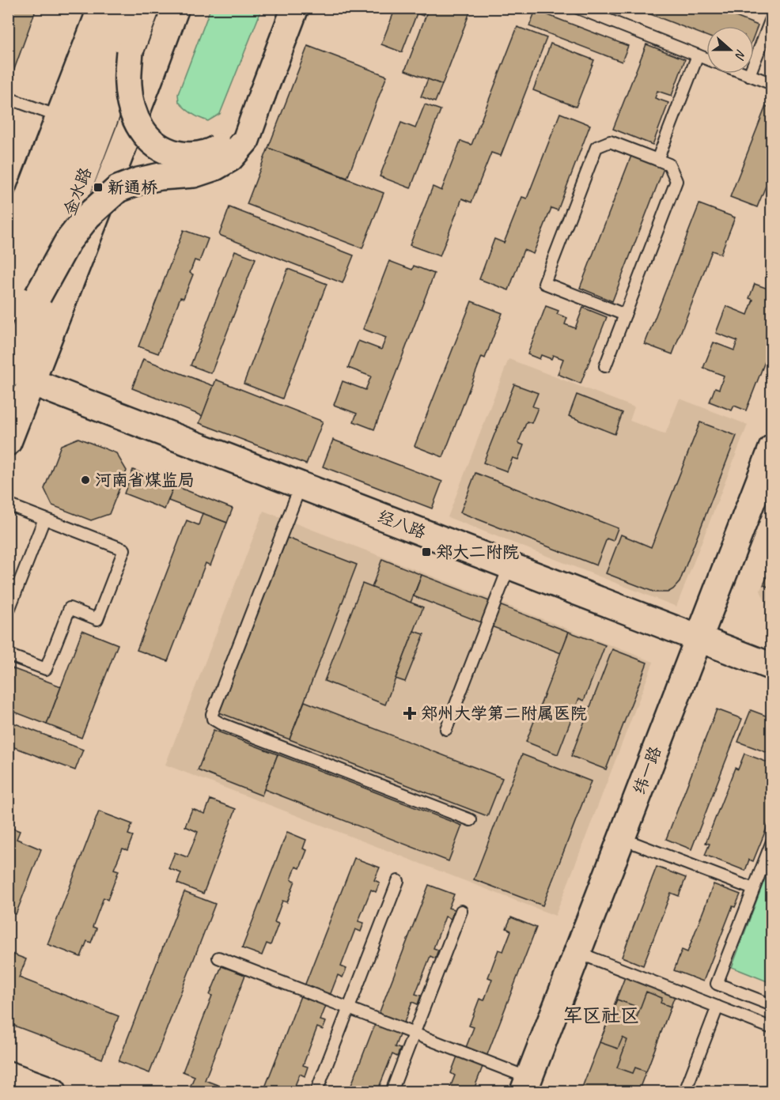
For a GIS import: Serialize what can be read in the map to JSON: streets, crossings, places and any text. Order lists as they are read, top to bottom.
{
  "streets": {
    "street": ["金水路", "经八路", "纬一路"]
  },
  "crossings": [
    ["金水路", "经八路"],
    ["经八路", "纬一路"]
  ],
  "districts": ["军区社区"],
  "places": {
    "transit": ["新通桥", "郑大二附院"],
    "other": ["河南省煤监局"],
    "health": ["郑州大学第二附属医院"]
  },
  "north": "right"
}
